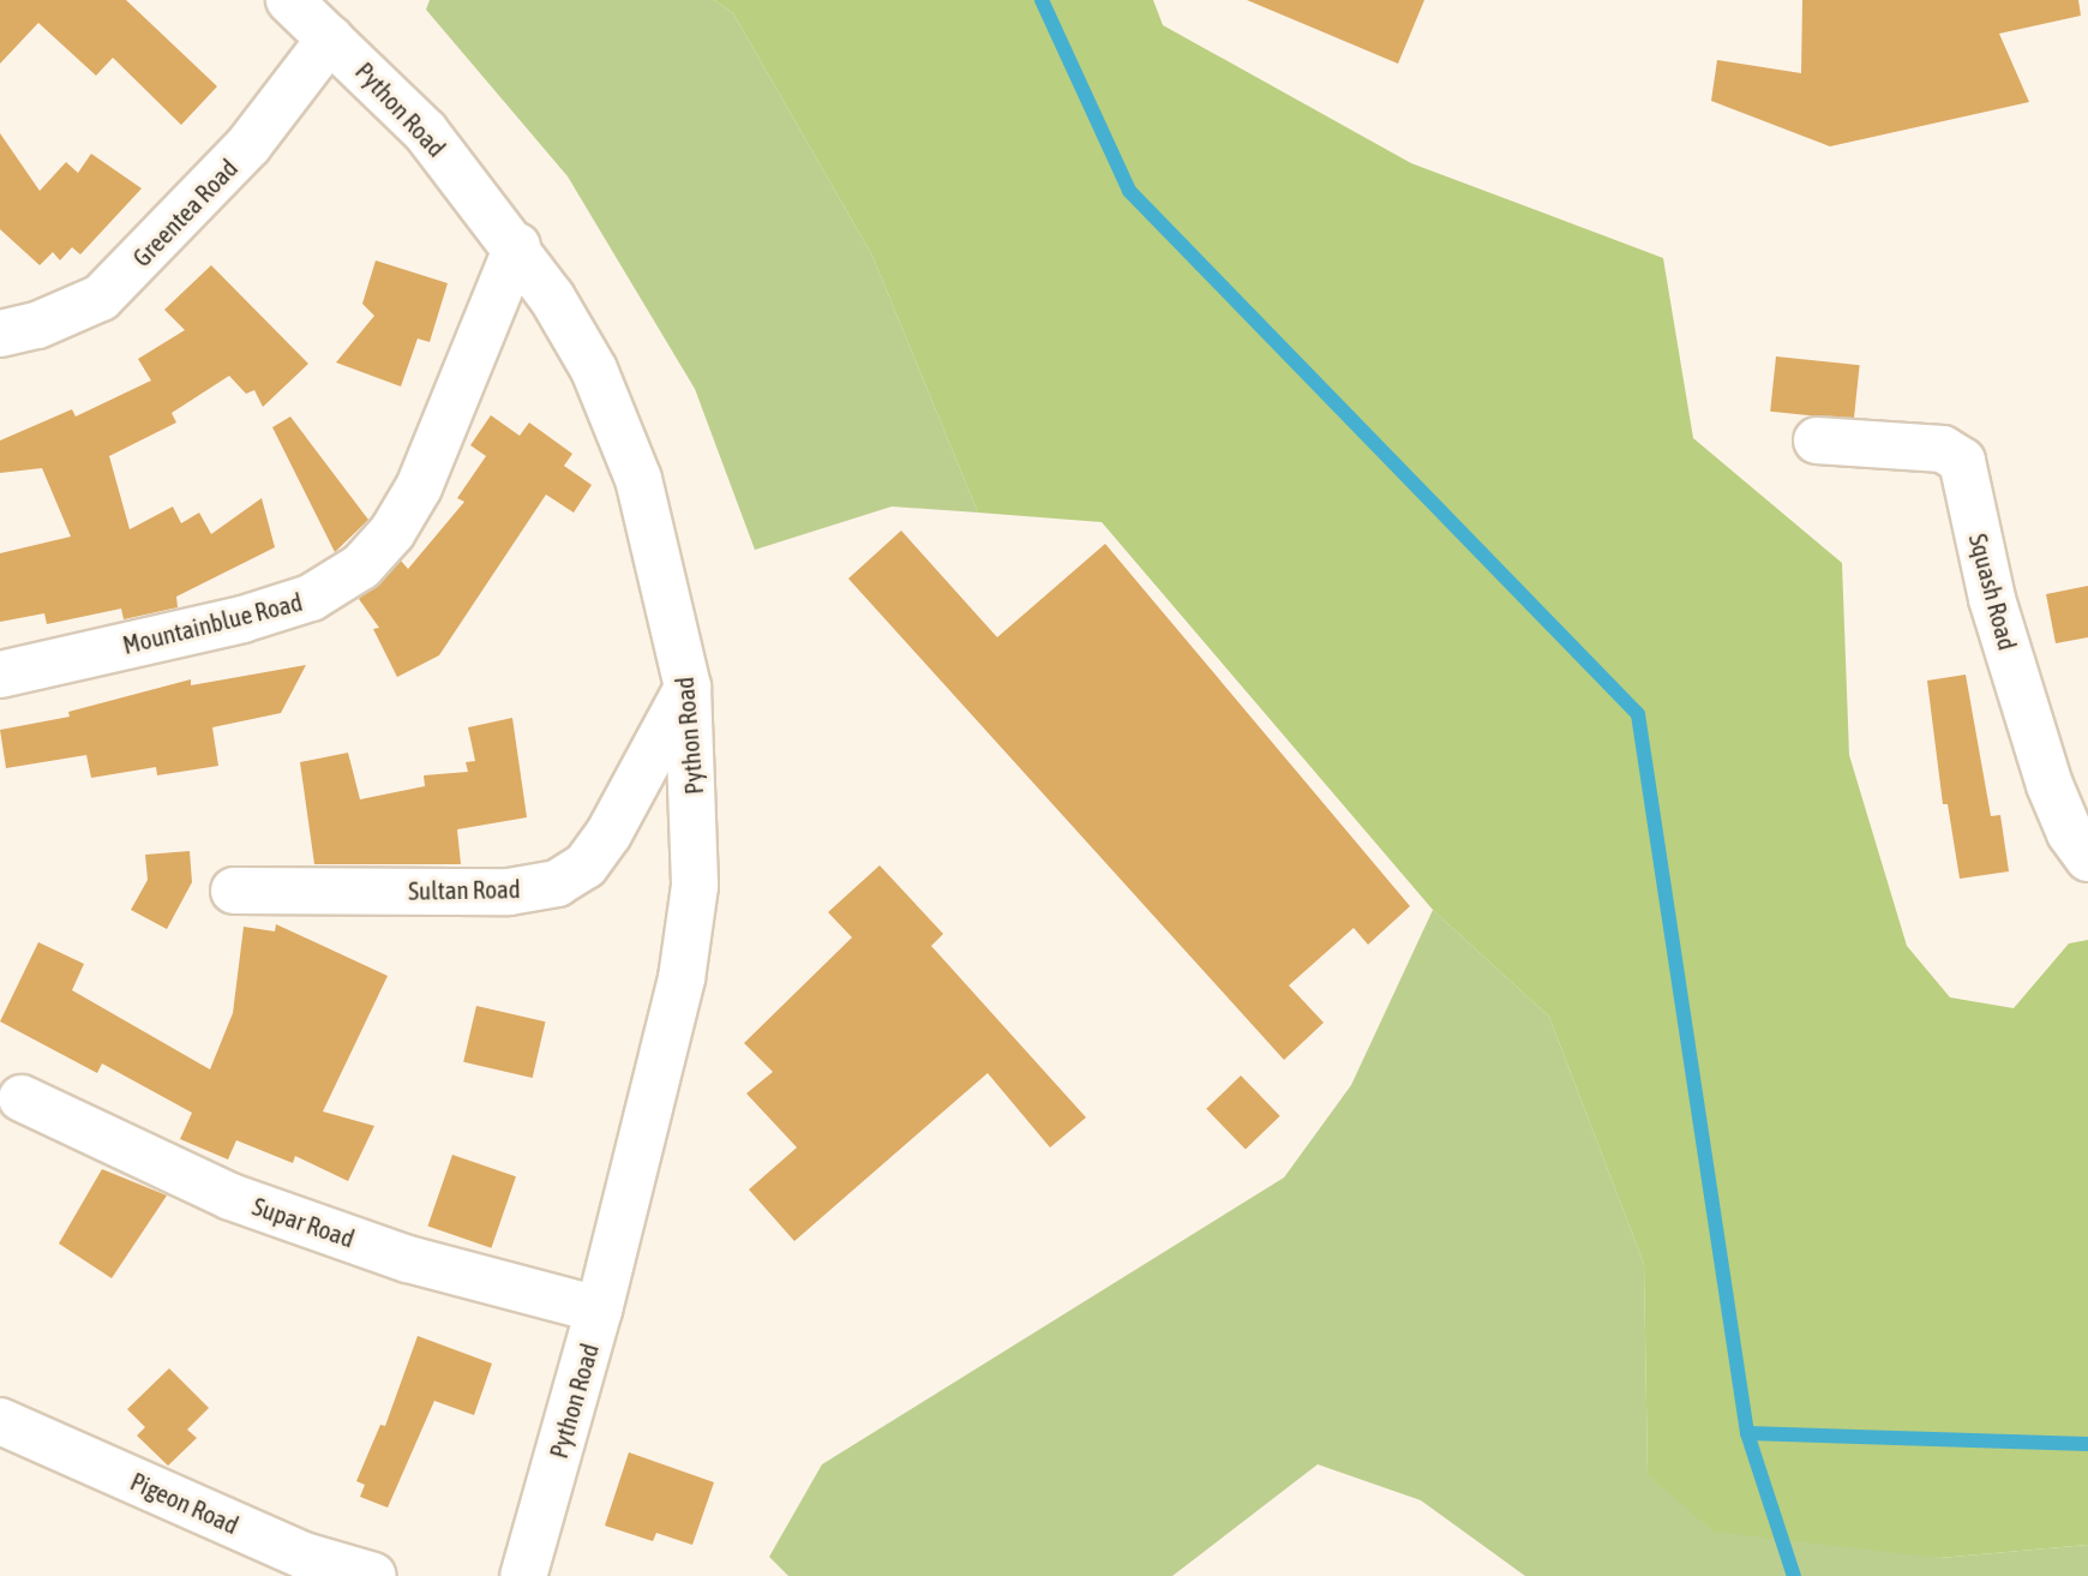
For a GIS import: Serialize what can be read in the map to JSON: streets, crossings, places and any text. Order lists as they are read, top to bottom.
{
  "streets": {
    "street": [
      "Python Road",
      "Greentea Road",
      "Squash Road",
      "Mountainblue Road",
      "Sultan Road",
      "Supar Road",
      "Pigeon Road"
    ]
  },
  "crossings": [
    ["Python Road", "Greentea Road"],
    ["Python Road", "Mountainblue Road"],
    ["Python Road", "Sultan Road"],
    ["Python Road", "Supar Road"]
  ]
}
